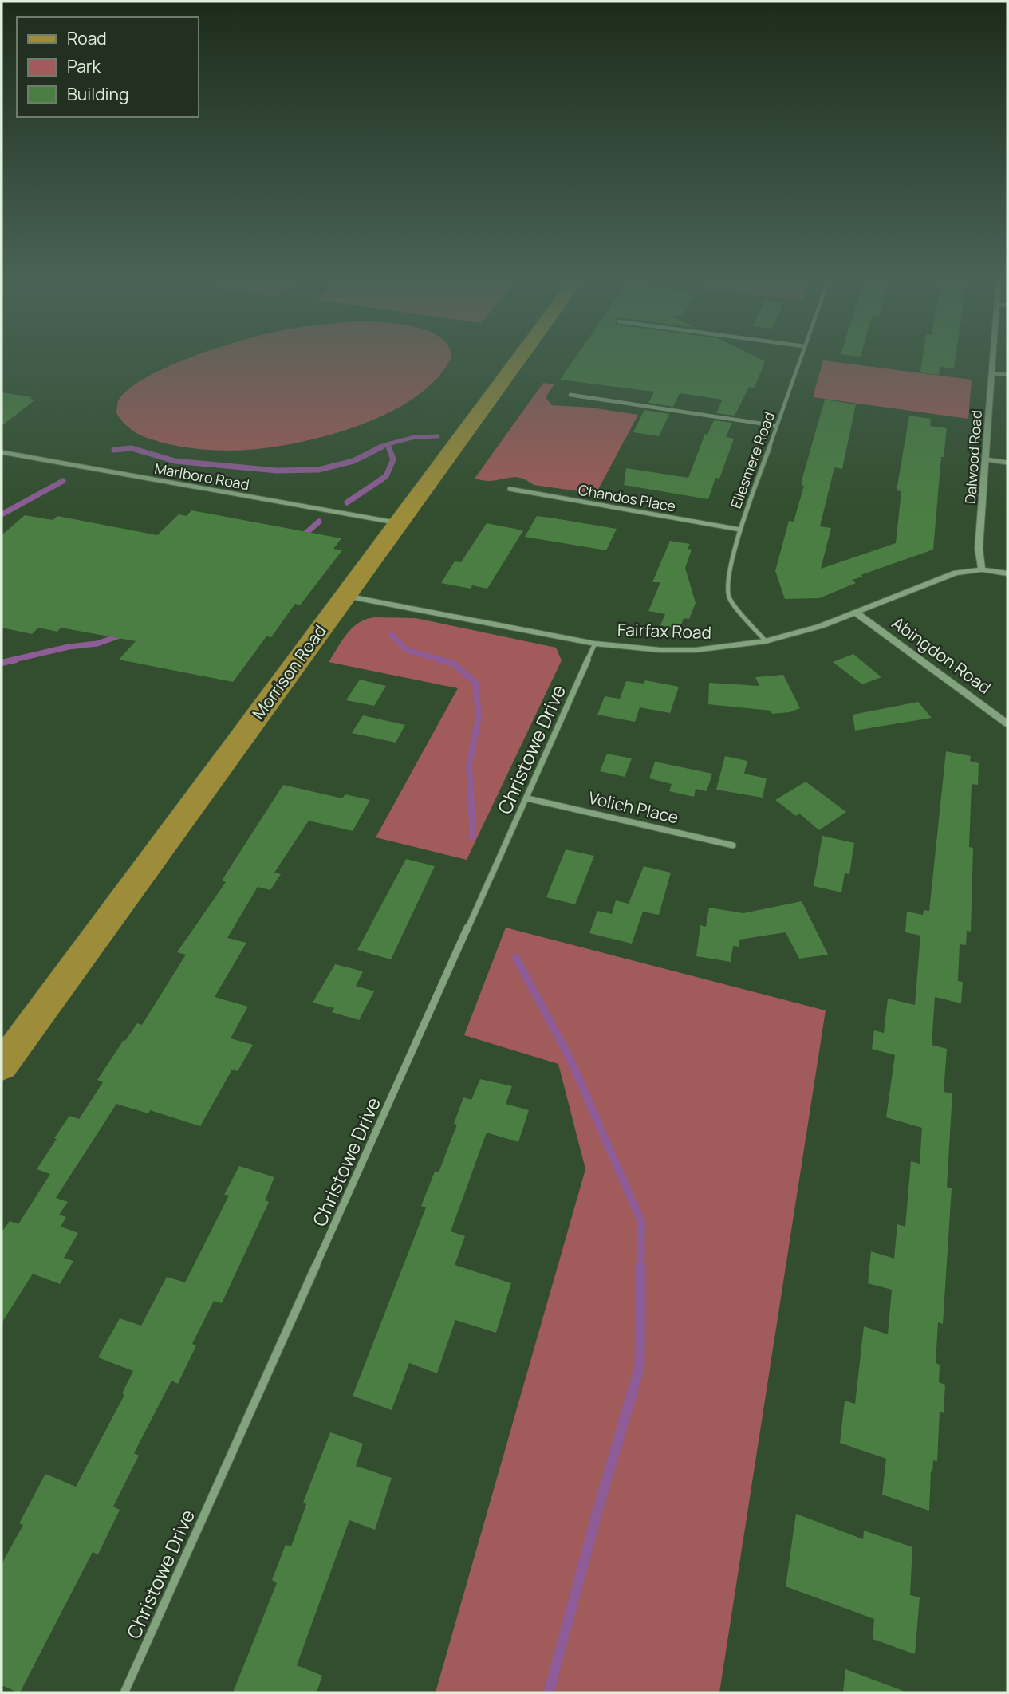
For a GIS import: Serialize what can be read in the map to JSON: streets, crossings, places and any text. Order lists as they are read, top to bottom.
{
  "streets": {
    "main road": ["Morrison Road"],
    "street": [
      "Dalwood Road",
      "Ellesmere Road",
      "Marlboro Road",
      "Chandos Place",
      "Fairfax Road",
      "Abingdon Road",
      "Christowe Drive",
      "Volich Place"
    ]
  },
  "crossings": [
    ["Dalwood Road", "Fairfax Road"],
    ["Ellesmere Road", "Chandos Place"],
    ["Ellesmere Road", "Fairfax Road"],
    ["Marlboro Road", "Morrison Road"],
    ["Fairfax Road", "Abingdon Road"],
    ["Fairfax Road", "Morrison Road"],
    ["Fairfax Road", "Christowe Drive"],
    ["Christowe Drive", "Volich Place"]
  ],
  "legend": ["Road", "Park", "Building"]
}
